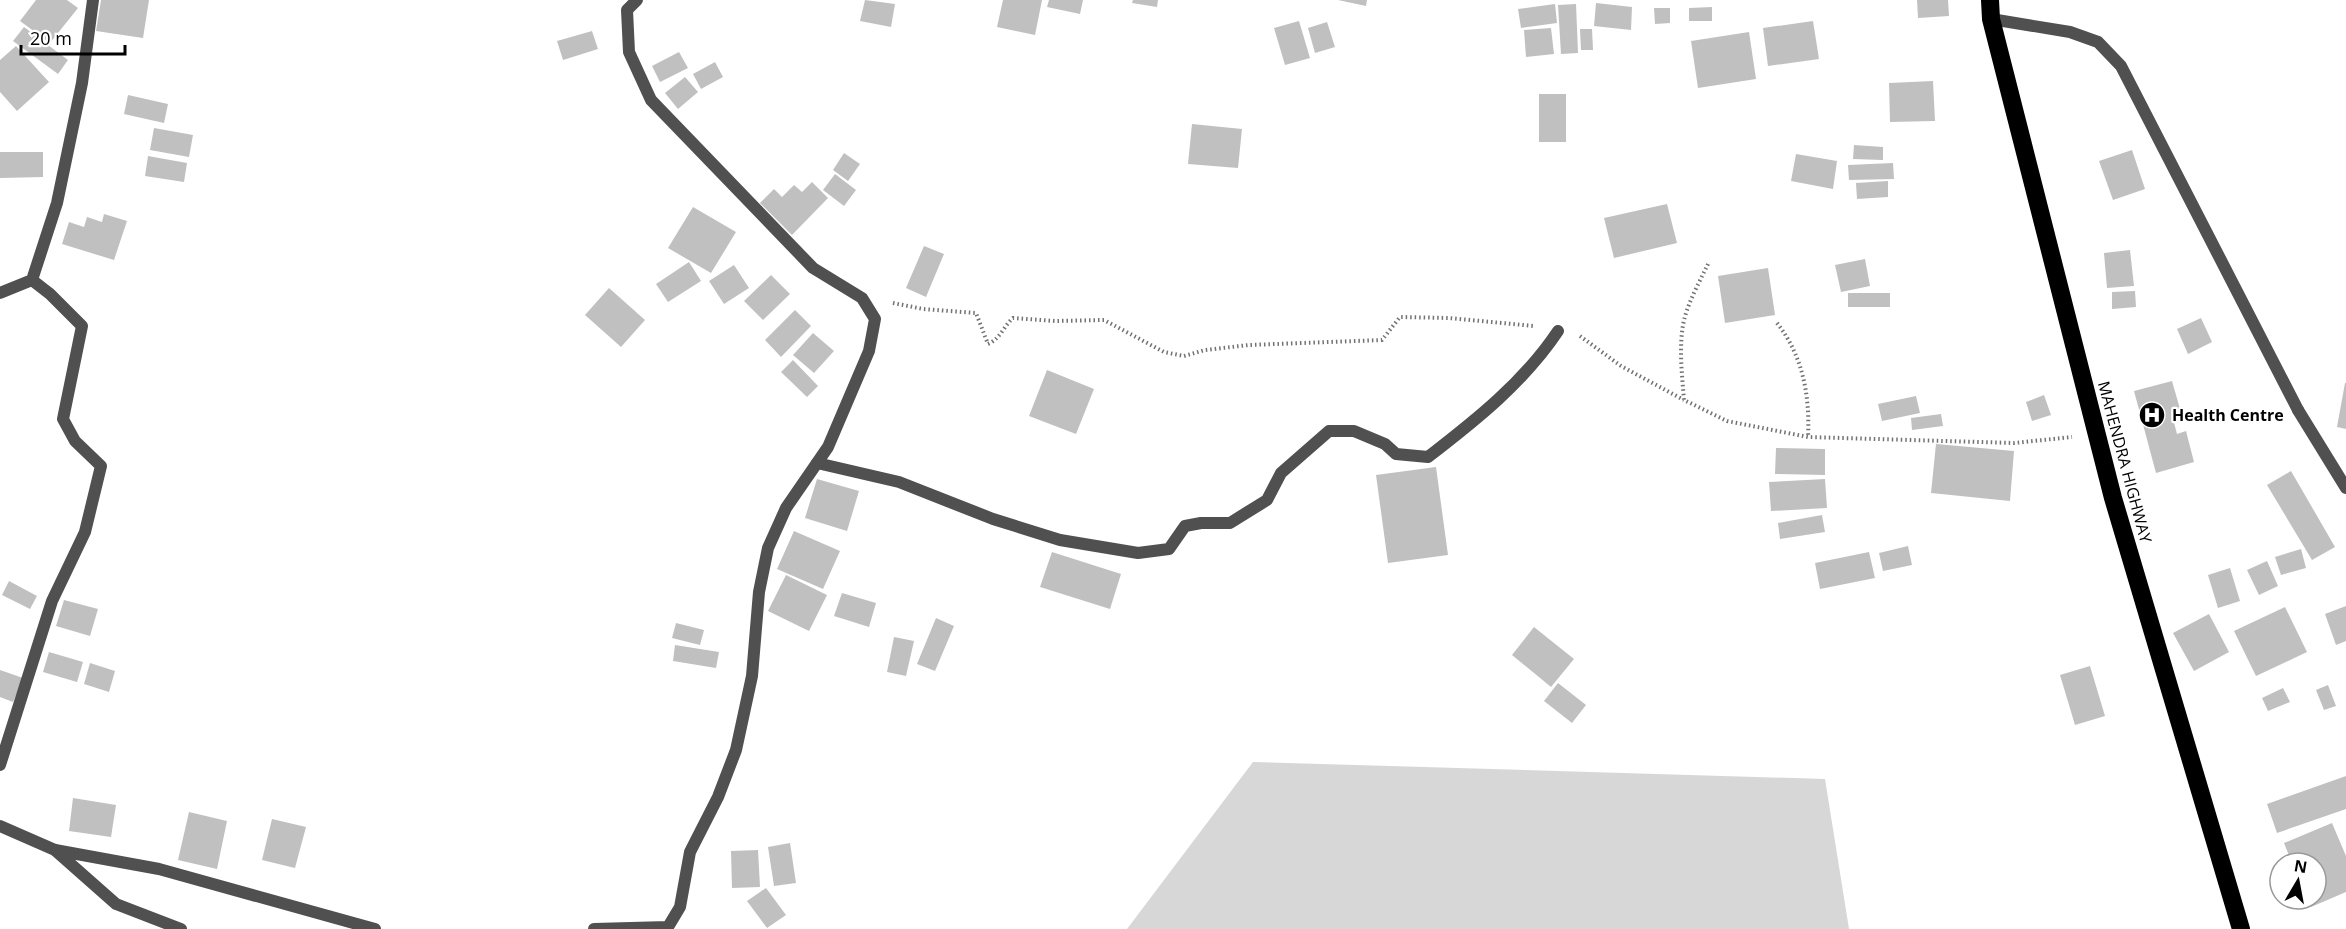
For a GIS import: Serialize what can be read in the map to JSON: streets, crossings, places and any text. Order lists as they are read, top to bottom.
{
  "streets": {
    "highway": ["MAHENDRA HIGHWAY"]
  },
  "places": {
    "hospital": ["Health Centre"]
  },
  "scale_bar": "20 m",
  "north": "top"
}
